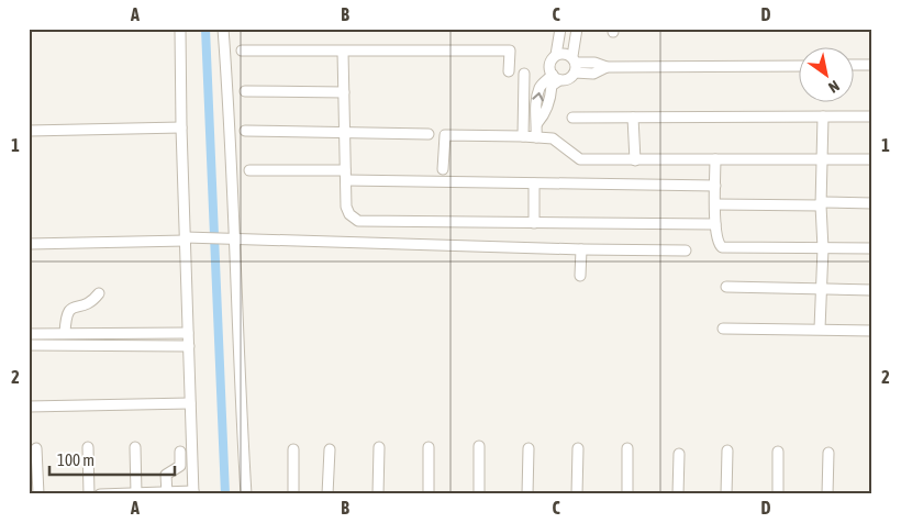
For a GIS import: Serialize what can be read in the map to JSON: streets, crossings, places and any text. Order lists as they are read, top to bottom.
{
  "scale_bar": "100 m",
  "north": "bottom right",
  "grid": {
    "columns": [
      "A",
      "B",
      "C",
      "D"
    ],
    "rows": ["1", "2"]
  }
}
